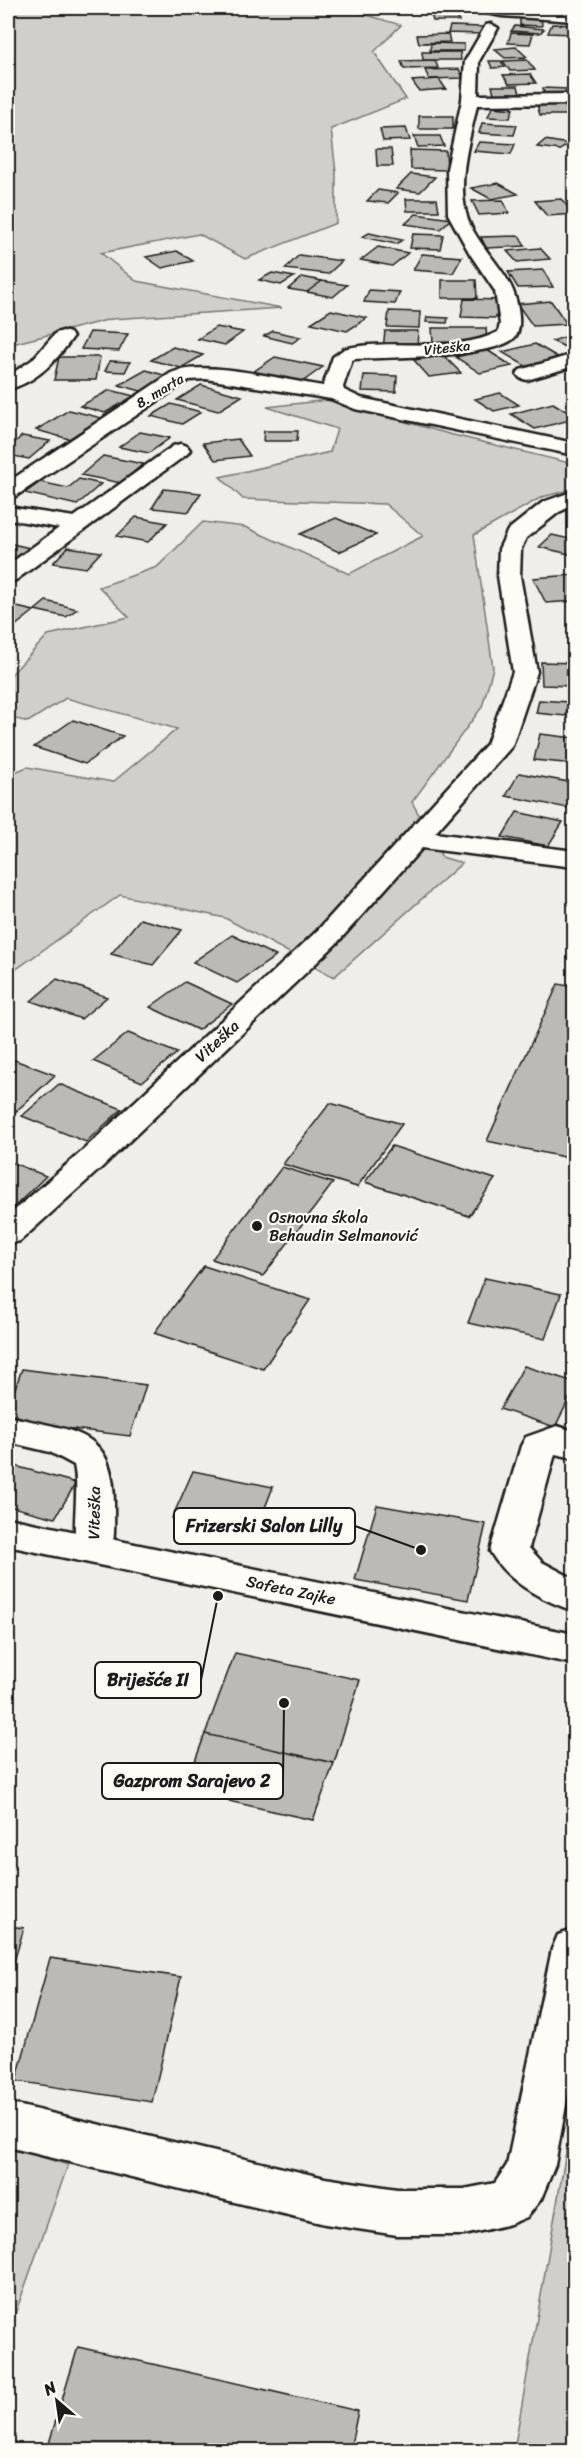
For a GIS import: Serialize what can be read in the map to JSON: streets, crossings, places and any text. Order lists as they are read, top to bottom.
{
  "streets": {
    "street": ["Viteška", "8. marta", "Safeta Zajke"]
  },
  "crossings": [
    ["Viteška", "8. marta"],
    ["Viteška", "Safeta Zajke"]
  ],
  "places": [
    "Osnovna śkola Behaudin Selmanović",
    "Frizerski Salon Lilly",
    "Briješće II",
    "Gazprom Sarajevo 2"
  ],
  "north": "top left"
}
